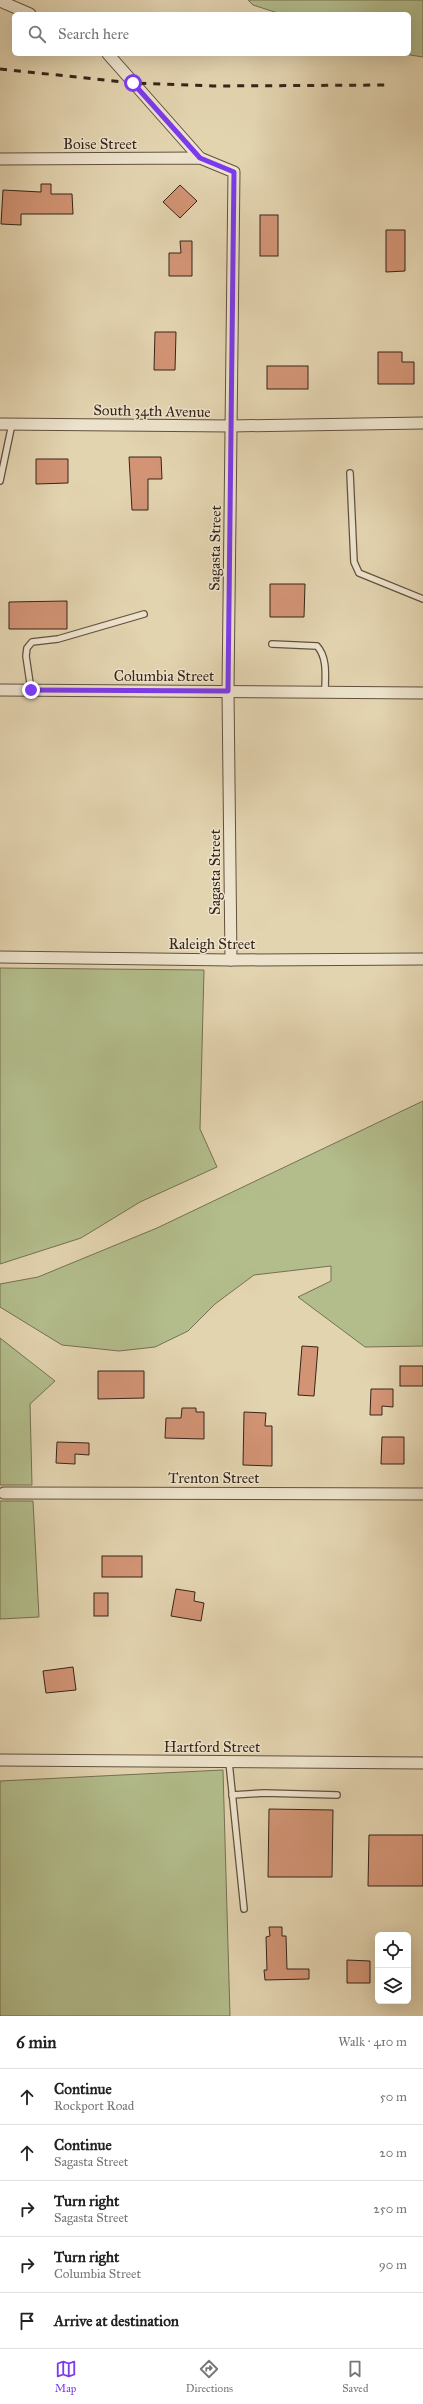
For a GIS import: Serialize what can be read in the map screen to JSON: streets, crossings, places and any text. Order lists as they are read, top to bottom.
{
  "streets": {
    "street": [
      "Boise Street",
      "South 34th Avenue",
      "Sagasta Street",
      "Columbia Street",
      "Raleigh Street",
      "Trenton Street",
      "Hartford Street"
    ]
  },
  "crossings": [
    ["Boise Street", "Sagasta Street"],
    ["South 34th Avenue", "Sagasta Street"],
    ["Sagasta Street", "Columbia Street"],
    ["Sagasta Street", "Raleigh Street"]
  ],
  "page": {
    "search": "Search here",
    "heading": ["6 min", "Walk · 410 m"],
    "list": [
      ["Continue", "Rockport Road", "50 m"],
      ["Continue", "Sagasta Street", "20 m"],
      ["Turn right", "Sagasta Street", "250 m"],
      ["Turn right", "Columbia Street", "90 m"],
      "Arrive at destination"
    ],
    "nav": ["Map", "Directions", "Saved"]
  }
}
